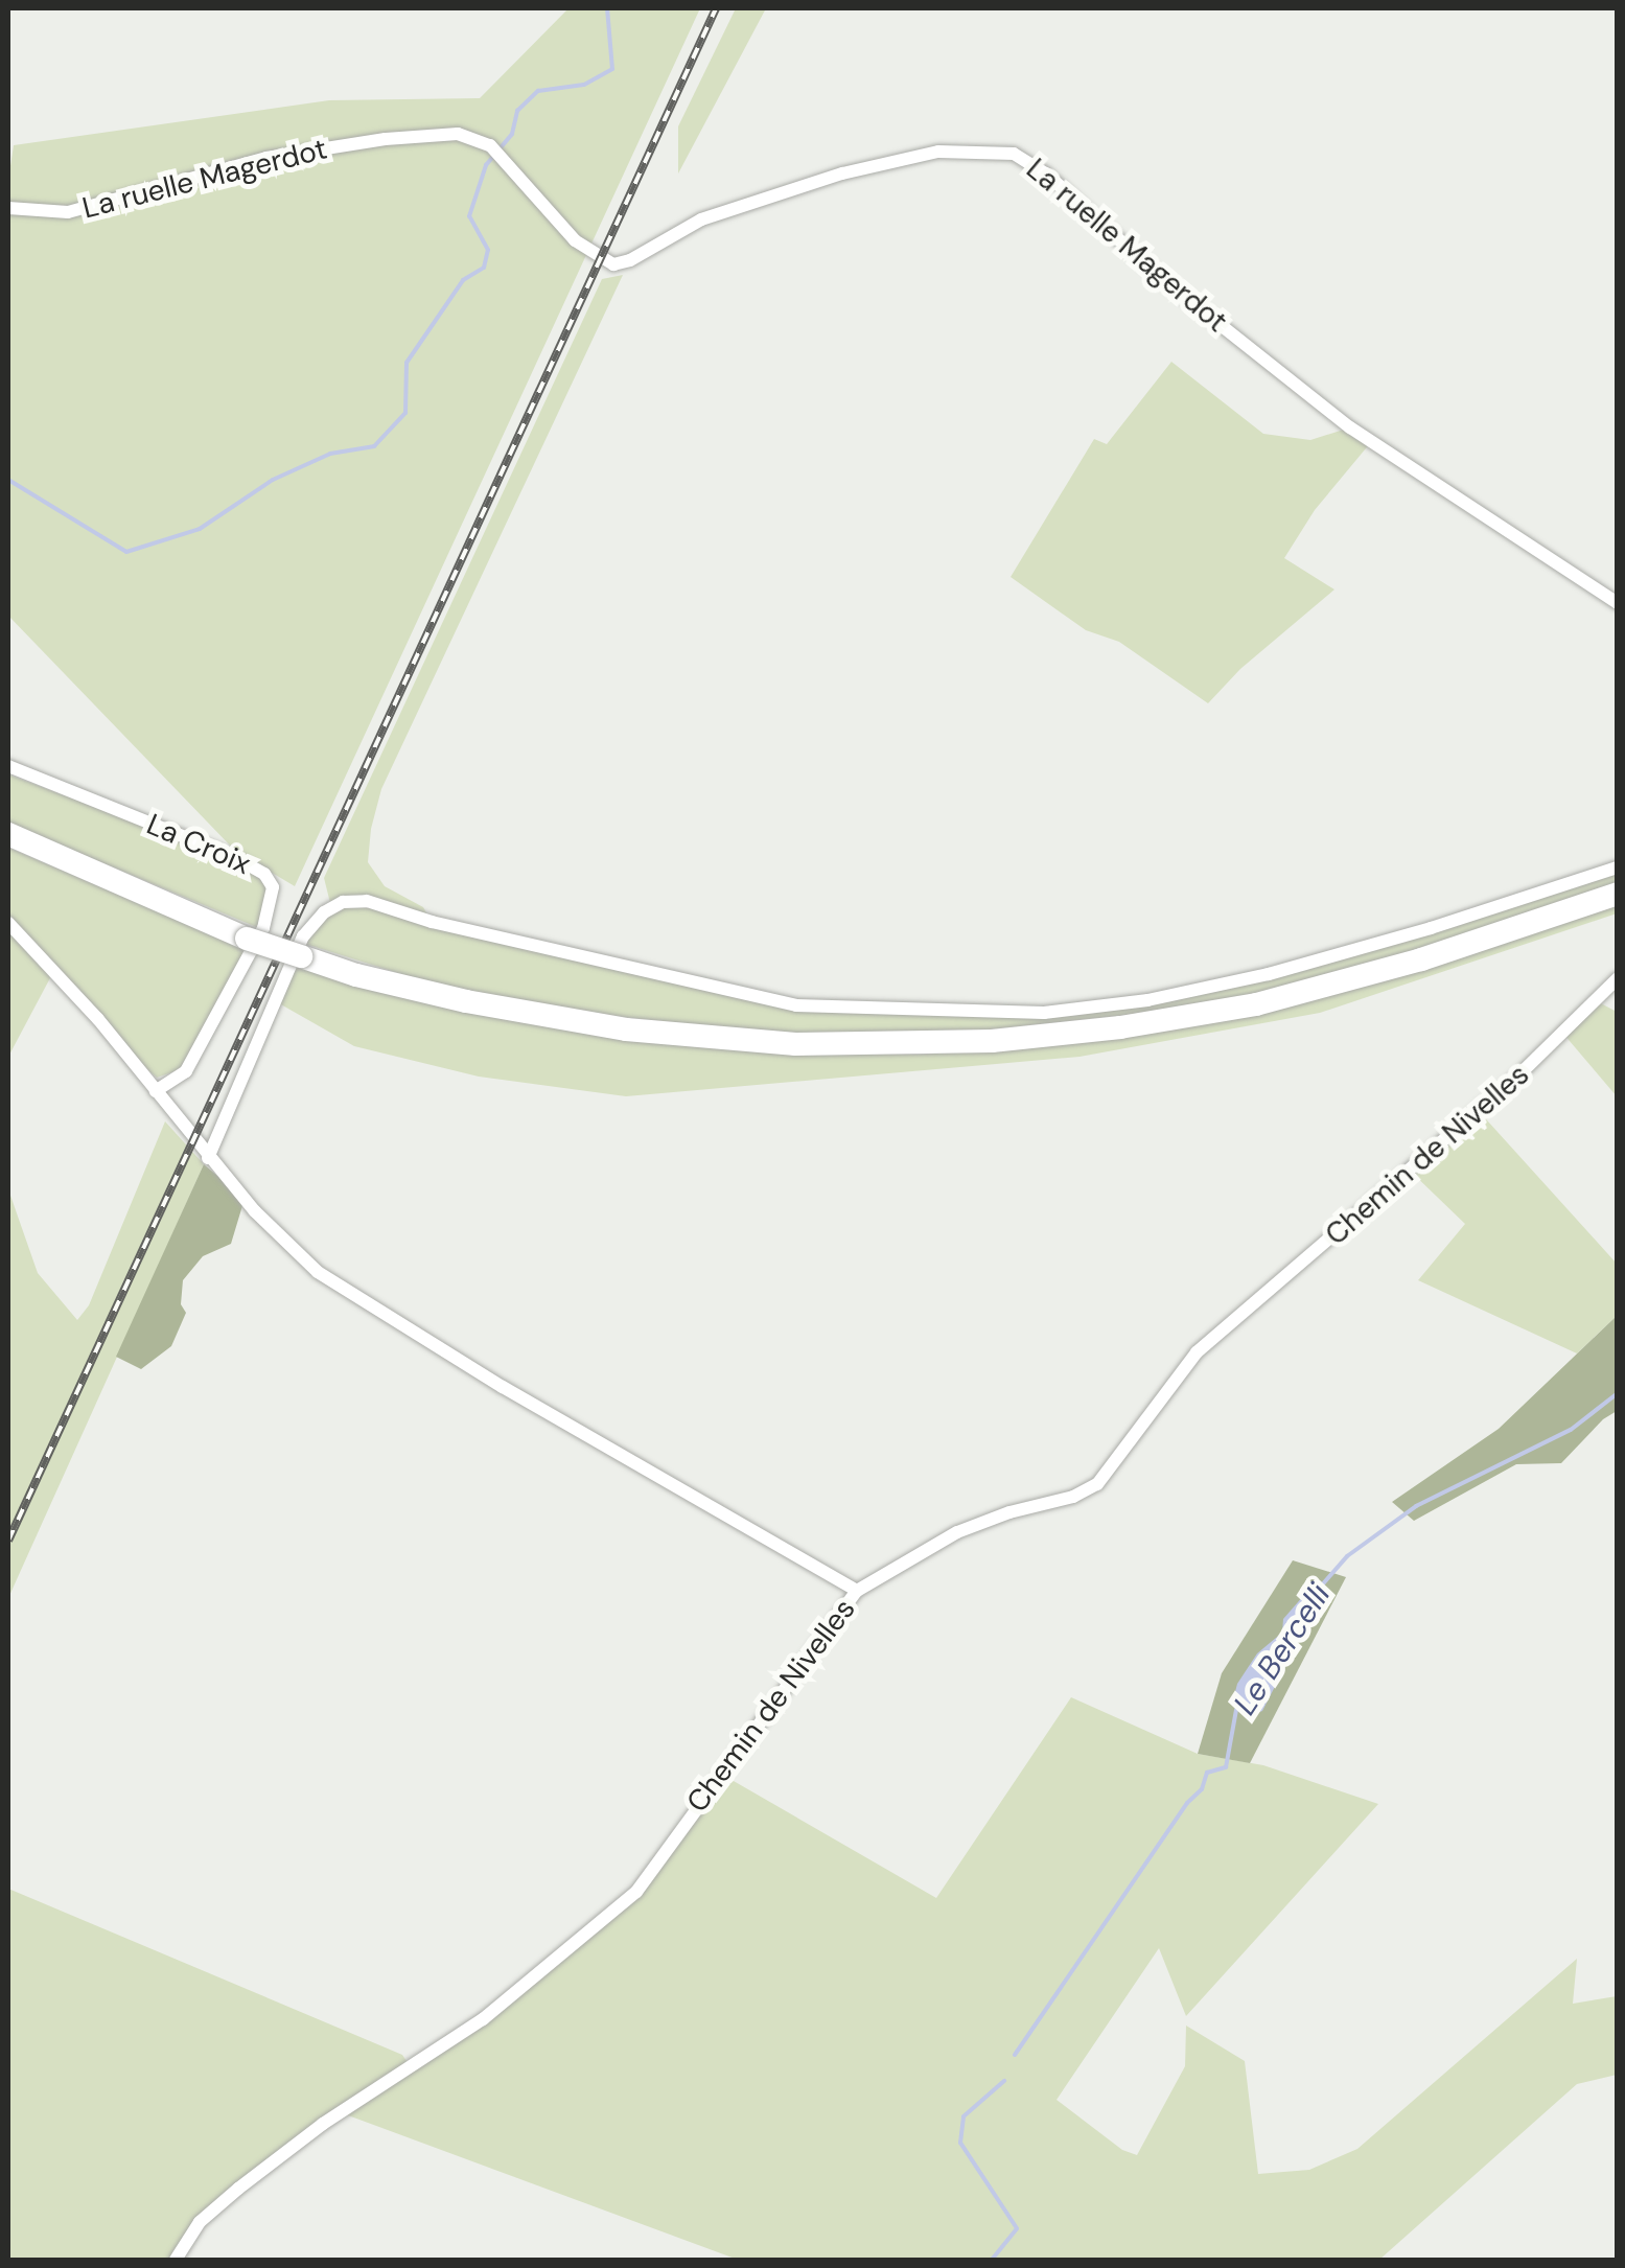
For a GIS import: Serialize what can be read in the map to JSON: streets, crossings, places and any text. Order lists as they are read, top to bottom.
{
  "streets": {
    "street": ["La ruelle Magerdot", "La Croix", "Chemin de Nivelles"]
  },
  "water": ["Le Bercelli"]
}
